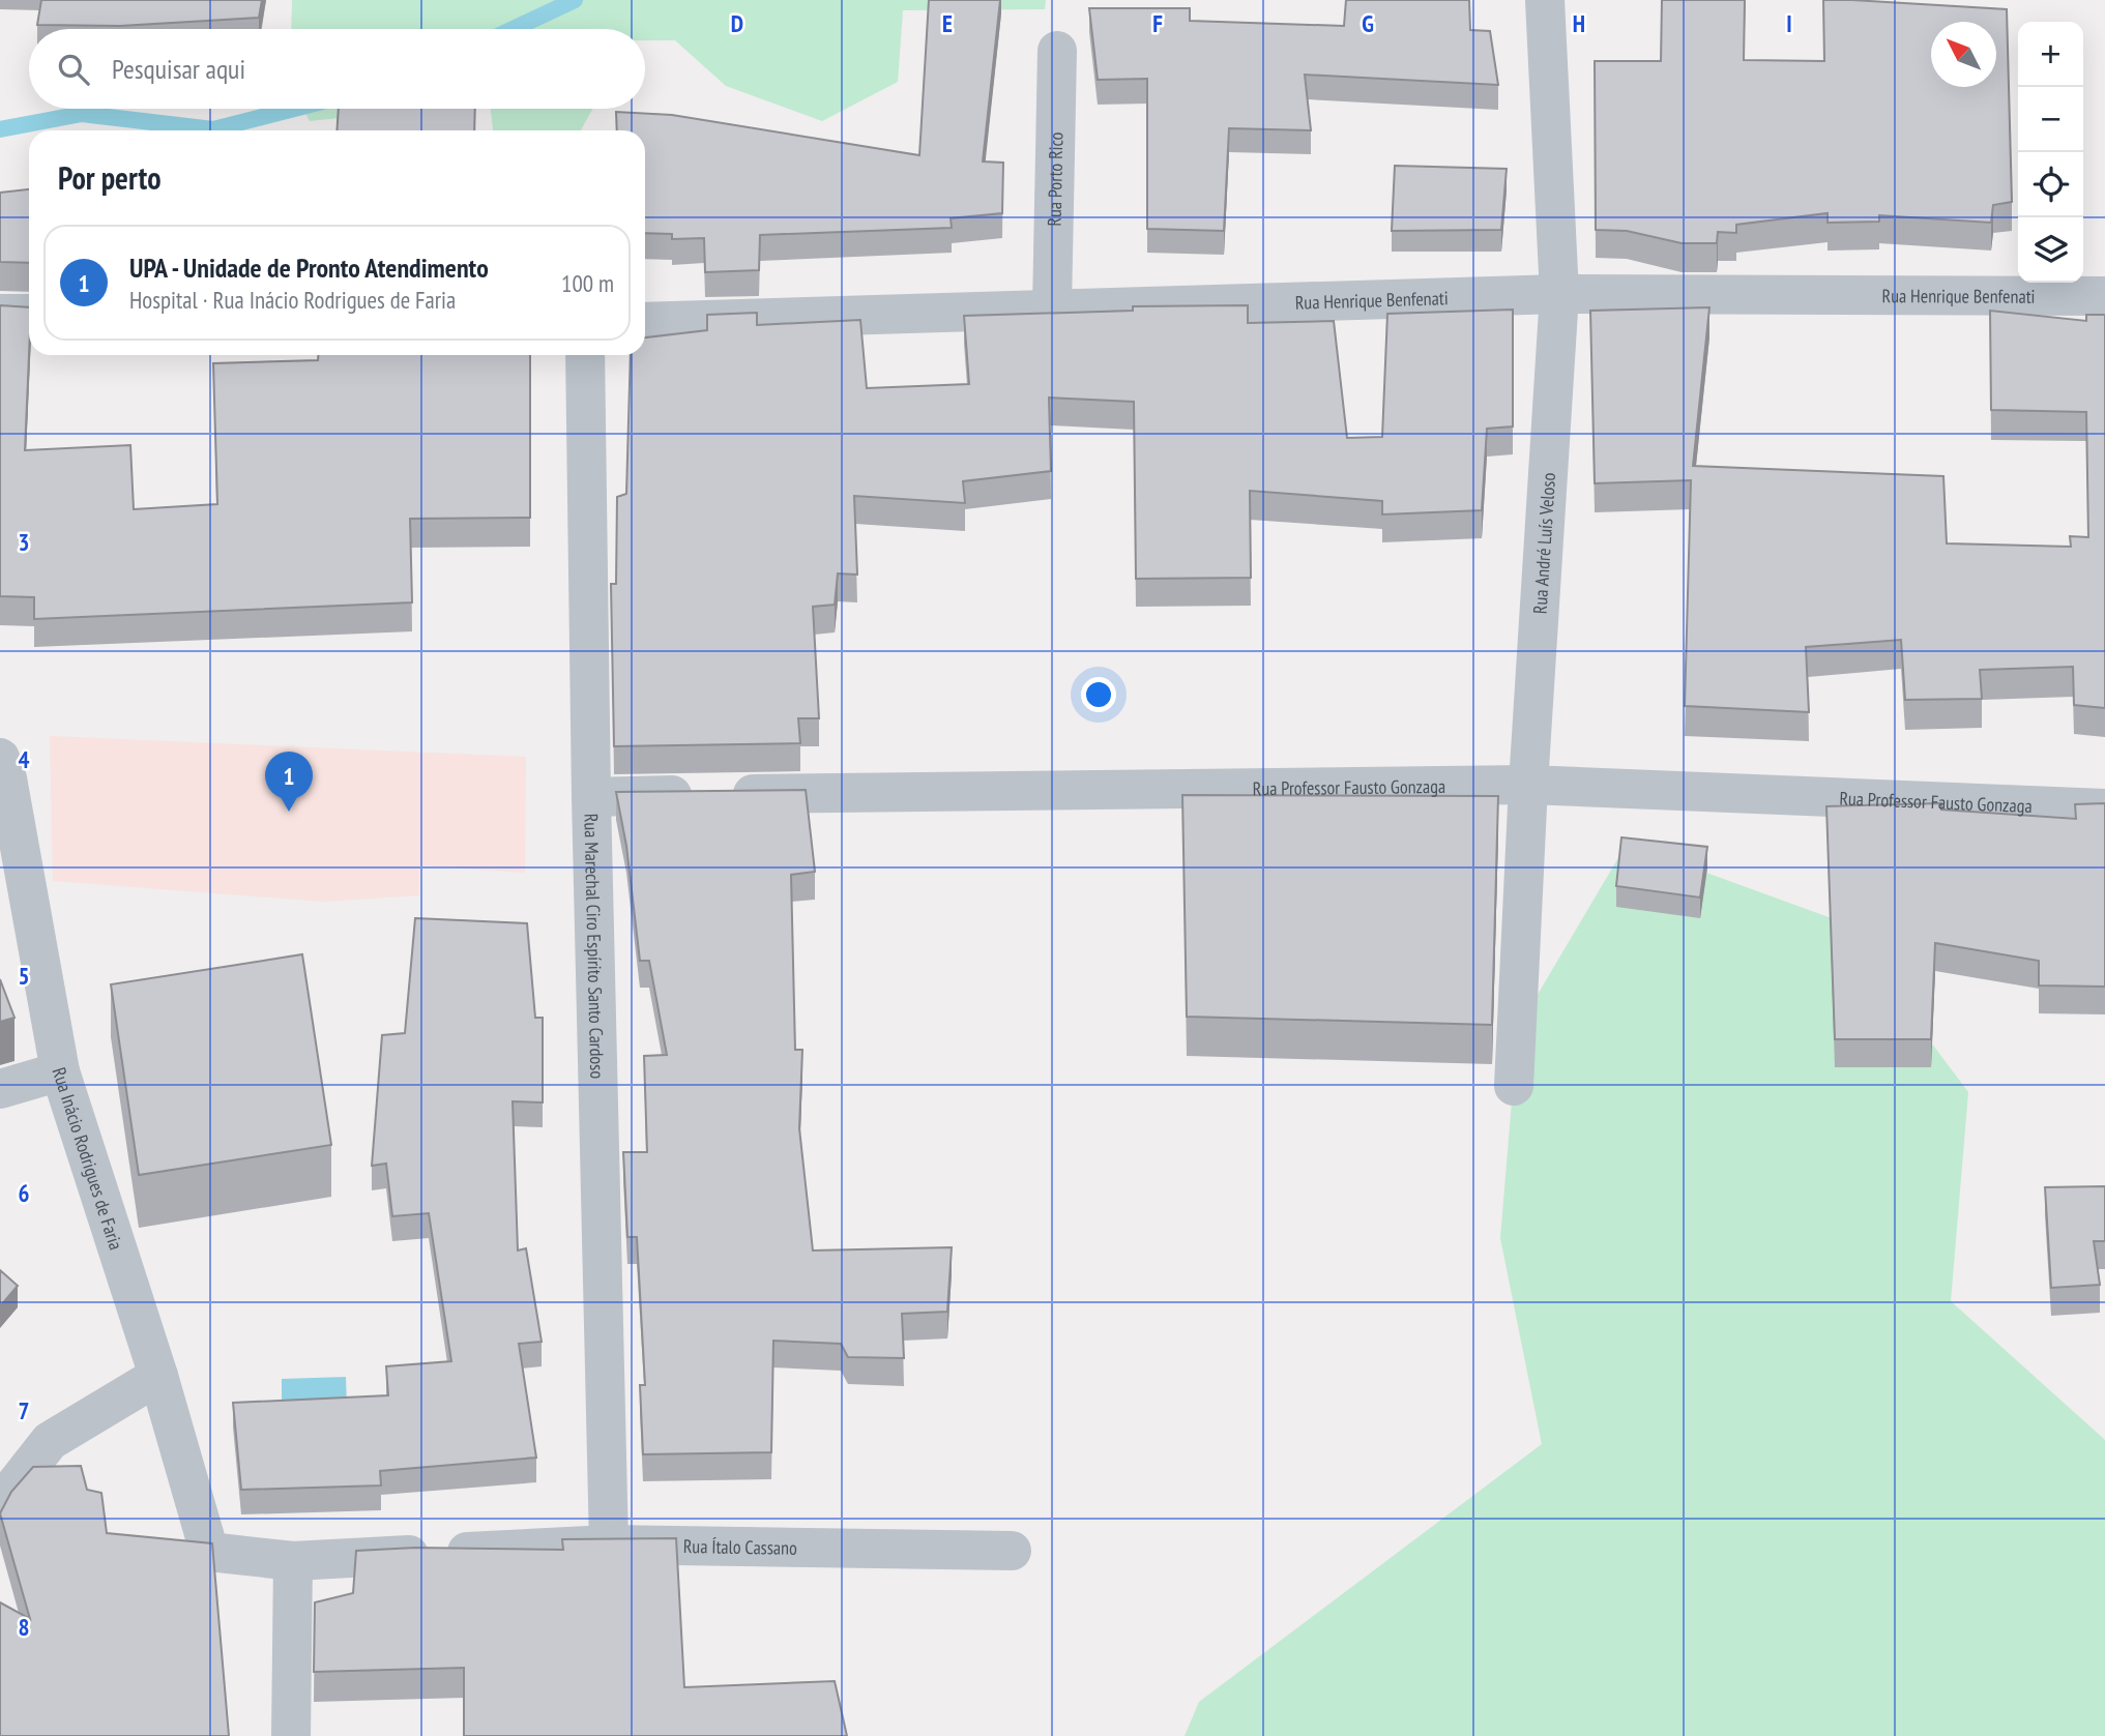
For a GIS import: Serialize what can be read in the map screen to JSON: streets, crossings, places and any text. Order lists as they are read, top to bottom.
{
  "streets": {
    "street": [
      "Rua Porto Rico",
      "Rua Henrique Benfenati",
      "Rua André Luís Veloso",
      "Rua Professor Fausto Gonzaga",
      "Rua Marechal Ciro Espírito Santo Cardoso",
      "Rua Inácio Rodrigues de Faria",
      "Rua Ítalo Cassano"
    ]
  },
  "crossings": [
    ["Rua Porto Rico", "Rua Henrique Benfenati"],
    ["Rua Henrique Benfenati", "Rua André Luís Veloso"],
    ["Rua André Luís Veloso", "Rua Professor Fausto Gonzaga"],
    ["Rua Professor Fausto Gonzaga", "Rua Marechal Ciro Espírito Santo Cardoso"],
    ["Rua Marechal Ciro Espírito Santo Cardoso", "Rua Ítalo Cassano"],
    ["Rua Inácio Rodrigues de Faria", "Rua Ítalo Cassano"]
  ],
  "north": "top left",
  "page": {
    "map_buttons": ["+", "−"],
    "search": "Pesquisar aqui",
    "heading": "Por perto",
    "list": [
      {
        "mark": "1",
        "name": "UPA - Unidade de Pronto Atendimento",
        "note": "Hospital · Rua Inácio Rodrigues de Faria",
        "value": "100 m"
      }
    ],
    "pins": "1"
  },
  "grid": {
    "columns": [
      "D",
      "E",
      "F",
      "G",
      "H",
      "I"
    ],
    "rows": [
      "3",
      "4",
      "5",
      "6",
      "7",
      "8"
    ]
  }
}
